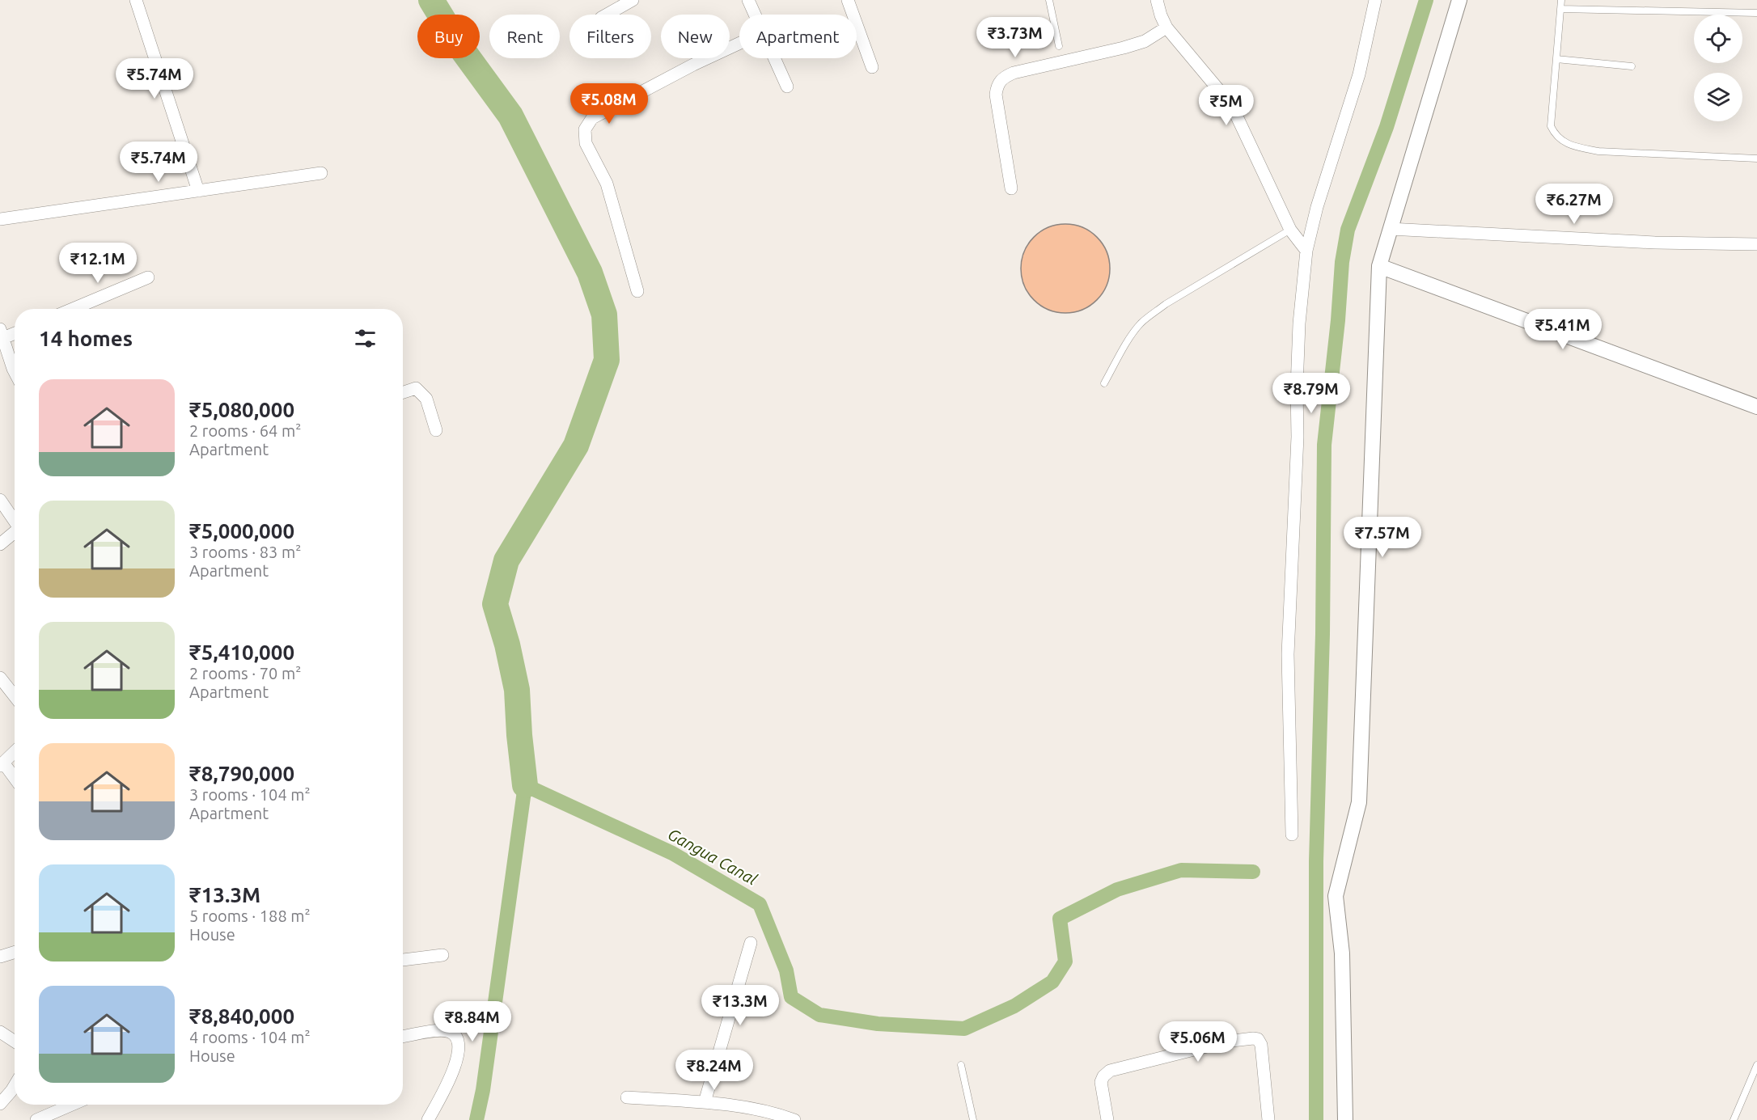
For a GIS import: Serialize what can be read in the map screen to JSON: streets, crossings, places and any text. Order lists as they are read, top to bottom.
{
  "water": ["Gangua Canal"],
  "page": {
    "chip": [
      "Buy",
      "Rent",
      "Filters",
      "New",
      "Apartment"
    ],
    "price": [
      "₹3.73M",
      "₹5.74M",
      "₹5.08M",
      "₹5M",
      "₹5.74M",
      "₹6.27M",
      "₹12.1M",
      "₹5.41M",
      "₹8.79M",
      "₹7.57M",
      "₹13.3M",
      "₹8.84M",
      "₹5.06M",
      "₹8.24M"
    ],
    "heading": "14 homes",
    "list": [
      {
        "name": "₹5,080,000",
        "note": "2 rooms · 64 m² · Apartment"
      },
      {
        "name": "₹5,000,000",
        "note": "3 rooms · 83 m² · Apartment"
      },
      {
        "name": "₹5,410,000",
        "note": "2 rooms · 70 m² · Apartment"
      },
      {
        "name": "₹8,790,000",
        "note": "3 rooms · 104 m² · Apartment"
      },
      {
        "name": "₹13.3M",
        "note": "5 rooms · 188 m² · House"
      },
      {
        "name": "₹8,840,000",
        "note": "4 rooms · 104 m² · House"
      }
    ]
  }
}
